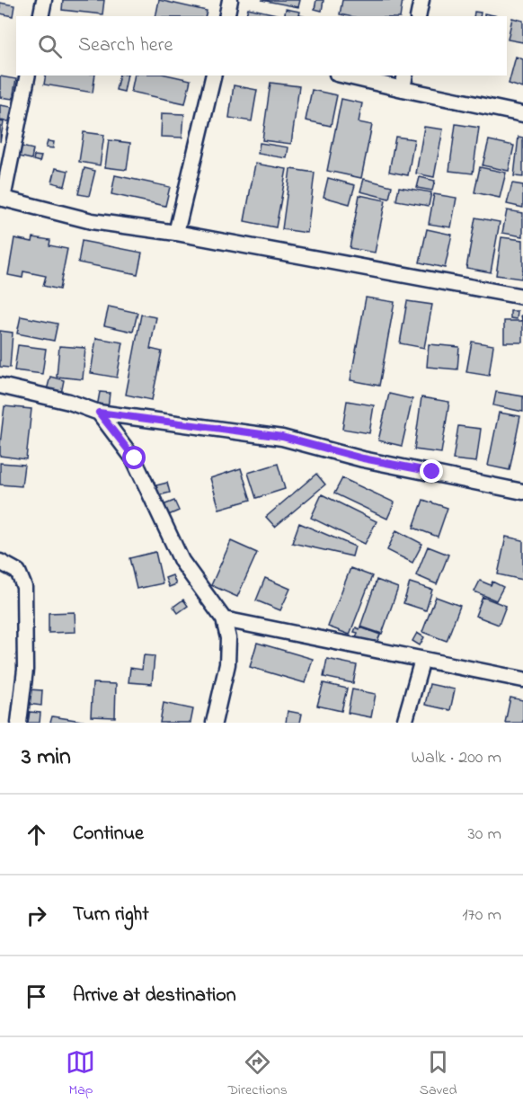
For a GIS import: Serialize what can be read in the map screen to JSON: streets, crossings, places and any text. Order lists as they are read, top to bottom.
{
  "page": {
    "search": "Search here",
    "heading": ["3 min", "Walk · 200 m"],
    "list": [
      ["Continue", "30 m"],
      ["Turn right", "170 m"],
      "Arrive at destination"
    ],
    "nav": ["Map", "Directions", "Saved"]
  }
}
